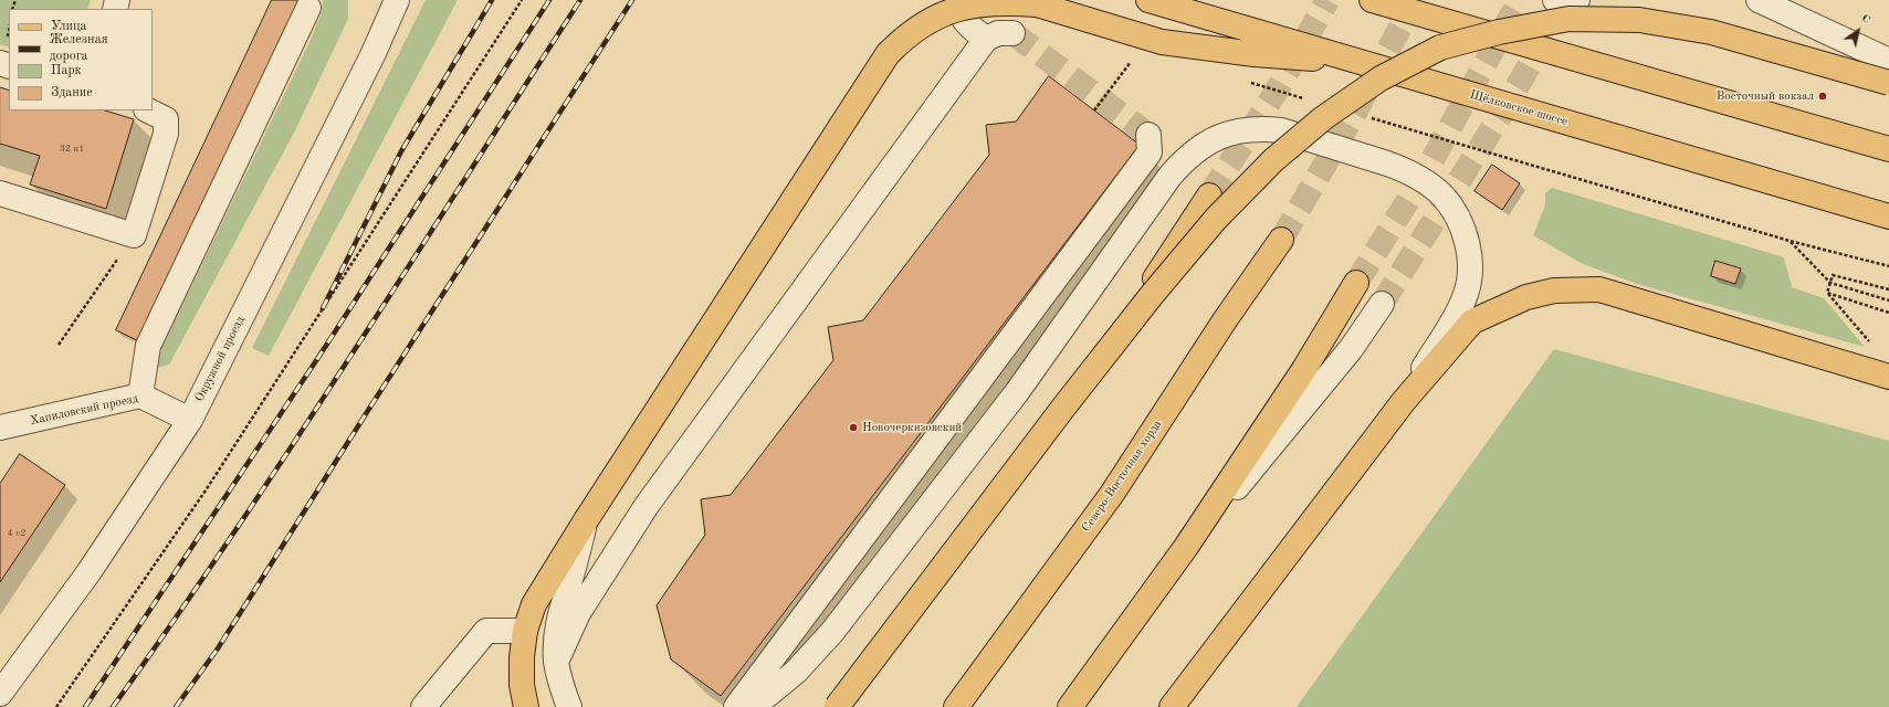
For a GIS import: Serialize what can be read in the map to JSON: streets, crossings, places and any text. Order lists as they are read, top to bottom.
{
  "streets": {
    "main road": ["Щёлковское шоссе", "Северо-Восточная хорда"],
    "street": ["Окружной проезд", "Хапиловский проезд"]
  },
  "crossings": [
    ["Окружной проезд", "Хапиловский проезд"]
  ],
  "places": ["Восточный вокзал", "Новочеркизовский"],
  "house_numbers": ["32 к1", "4 c2"],
  "legend": [
    "Улица",
    "Железная дорога",
    "Парк",
    "Здание"
  ],
  "north": "top right"
}
